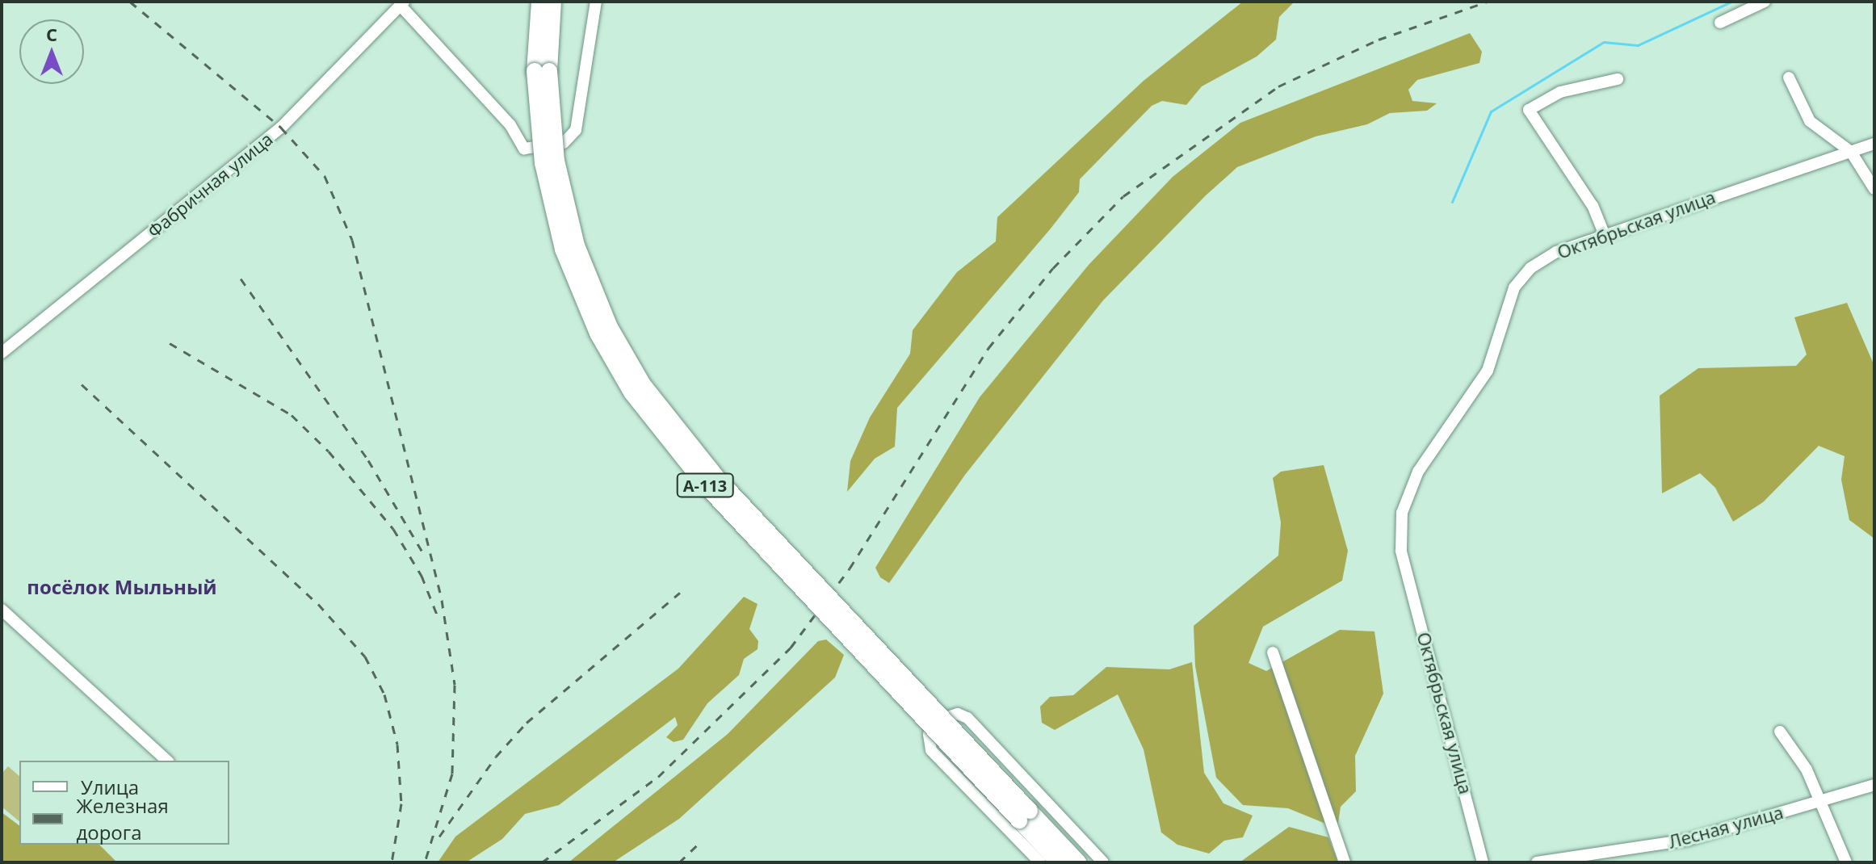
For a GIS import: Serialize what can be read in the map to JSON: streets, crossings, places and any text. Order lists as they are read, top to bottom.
{
  "streets": {
    "highway": ["А-113"],
    "street": ["Фабричная улица", "Октябрьская улица", "Лесная улица"]
  },
  "districts": ["посёлок Мыльный"],
  "legend": ["Улица", "Железная дорога"],
  "north": "top"
}
